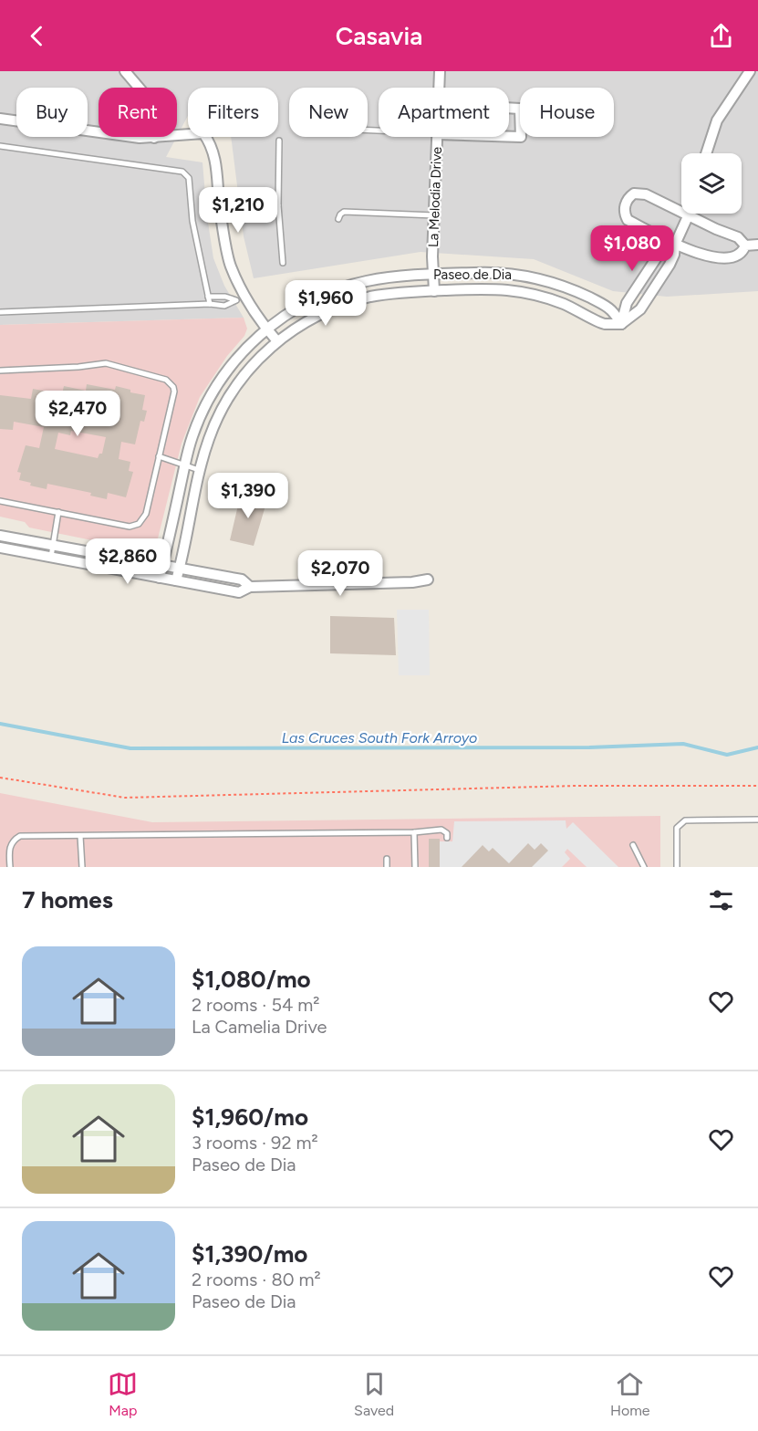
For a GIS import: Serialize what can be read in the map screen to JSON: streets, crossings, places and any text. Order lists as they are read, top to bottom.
{
  "streets": {
    "street": ["La Melodia Drive", "Paseo de Dia"]
  },
  "crossings": [
    ["La Melodia Drive", "Paseo de Dia"]
  ],
  "water": ["Las Cruces South Fork Arroyo"],
  "page": {
    "header": "Casavia",
    "chip": [
      "Buy",
      "Rent",
      "Filters",
      "New",
      "Apartment",
      "House"
    ],
    "price": [
      "$1,210",
      "$1,080",
      "$1,960",
      "$2,470",
      "$1,390",
      "$2,860",
      "$2,070"
    ],
    "heading": "7 homes",
    "list": [
      {
        "name": "$1,080/mo",
        "note": "2 rooms · 54 m² · La Camelia Drive"
      },
      {
        "name": "$1,960/mo",
        "note": "3 rooms · 92 m² · Paseo de Dia"
      },
      {
        "name": "$1,390/mo",
        "note": "2 rooms · 80 m² · Paseo de Dia"
      }
    ],
    "tabs": ["Map", "Saved", "Home"]
  }
}
